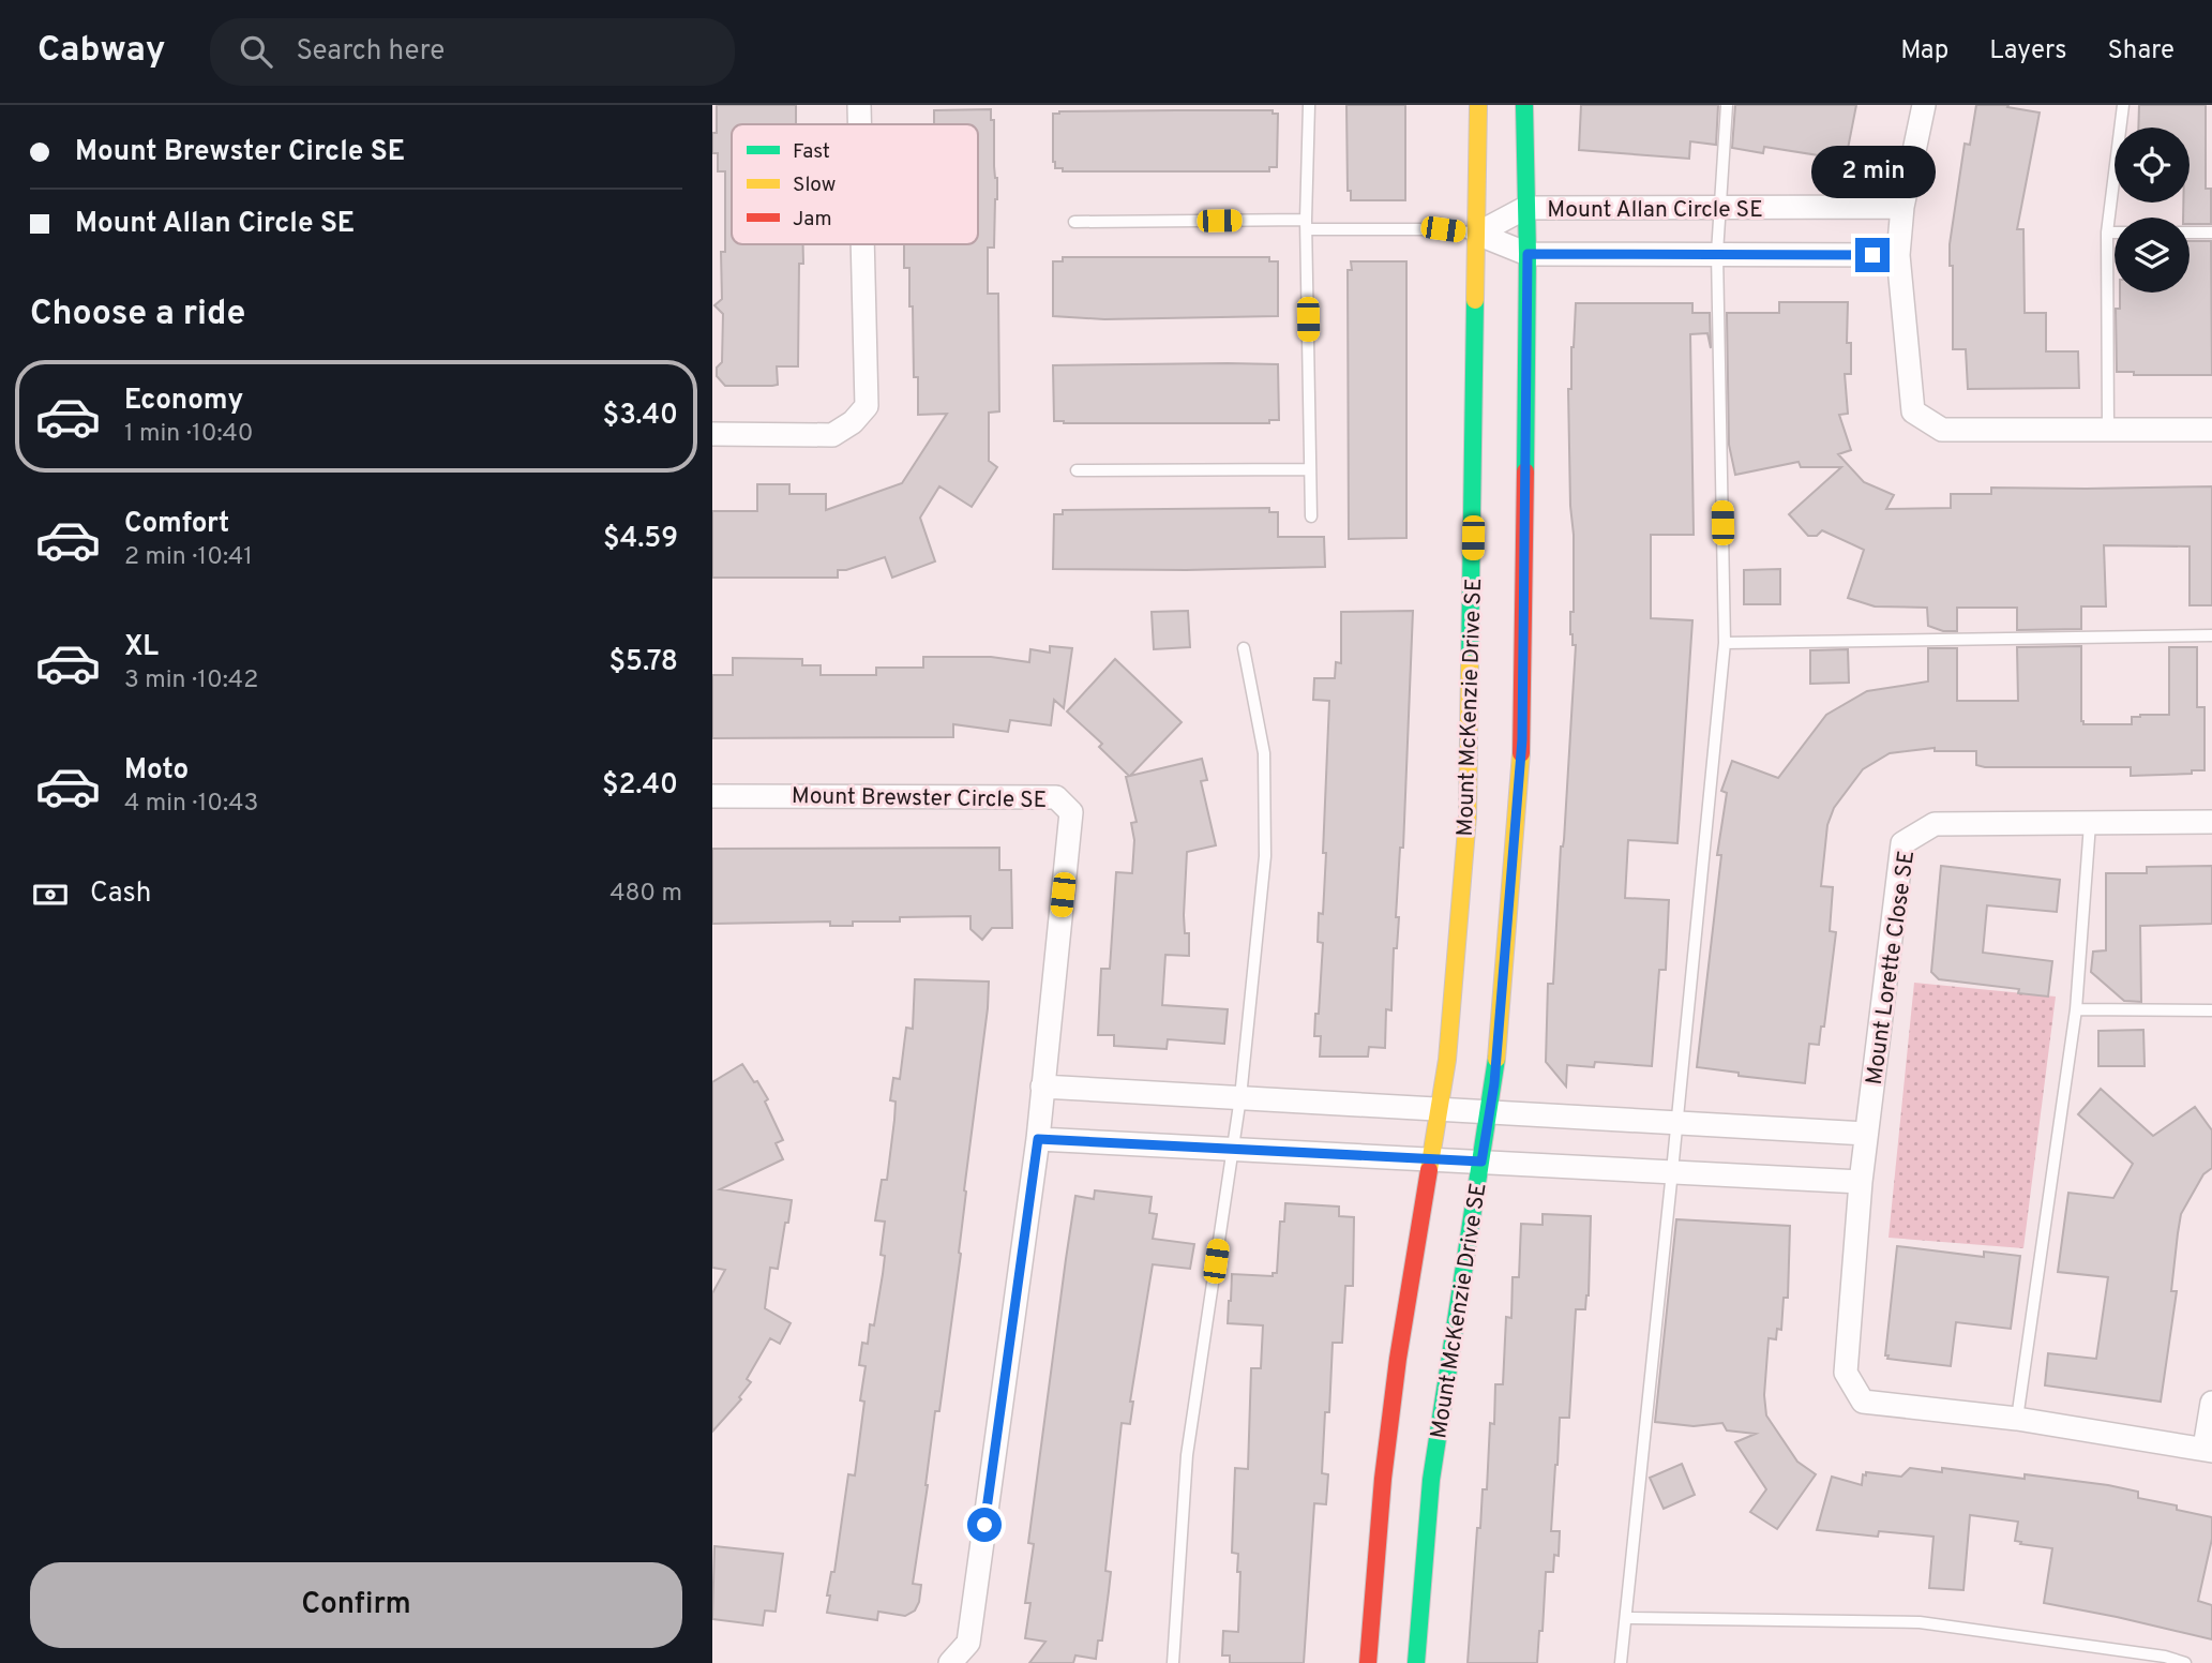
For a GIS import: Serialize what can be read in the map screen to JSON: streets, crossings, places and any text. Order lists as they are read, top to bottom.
{
  "streets": {
    "street": [
      "Mount Allan Circle SE",
      "Mount McKenzie Drive SE",
      "Mount Brewster Circle SE",
      "Mount Lorette Close SE"
    ]
  },
  "crossings": [
    ["Mount Allan Circle SE", "Mount McKenzie Drive SE"]
  ],
  "legend": ["Fast", "Slow", "Jam"],
  "page": {
    "header": "Cabway",
    "search": "Search here",
    "nav": ["Map", "Layers", "Share"],
    "banner": ["Mount Brewster Circle SE", "Mount Allan Circle SE"],
    "bubble": "2 min",
    "heading": "Choose a ride",
    "list": [
      {
        "name": "Economy",
        "note": "1 min · 10:40",
        "value": "$3.40"
      },
      {
        "name": "Comfort",
        "note": "2 min · 10:41",
        "value": "$4.59"
      },
      {
        "name": "XL",
        "note": "3 min · 10:42",
        "value": "$5.78"
      },
      {
        "name": "Moto",
        "note": "4 min · 10:43",
        "value": "$2.40"
      }
    ],
    "pay": ["Cash", "480 m"],
    "buttons": "Confirm"
  }
}
